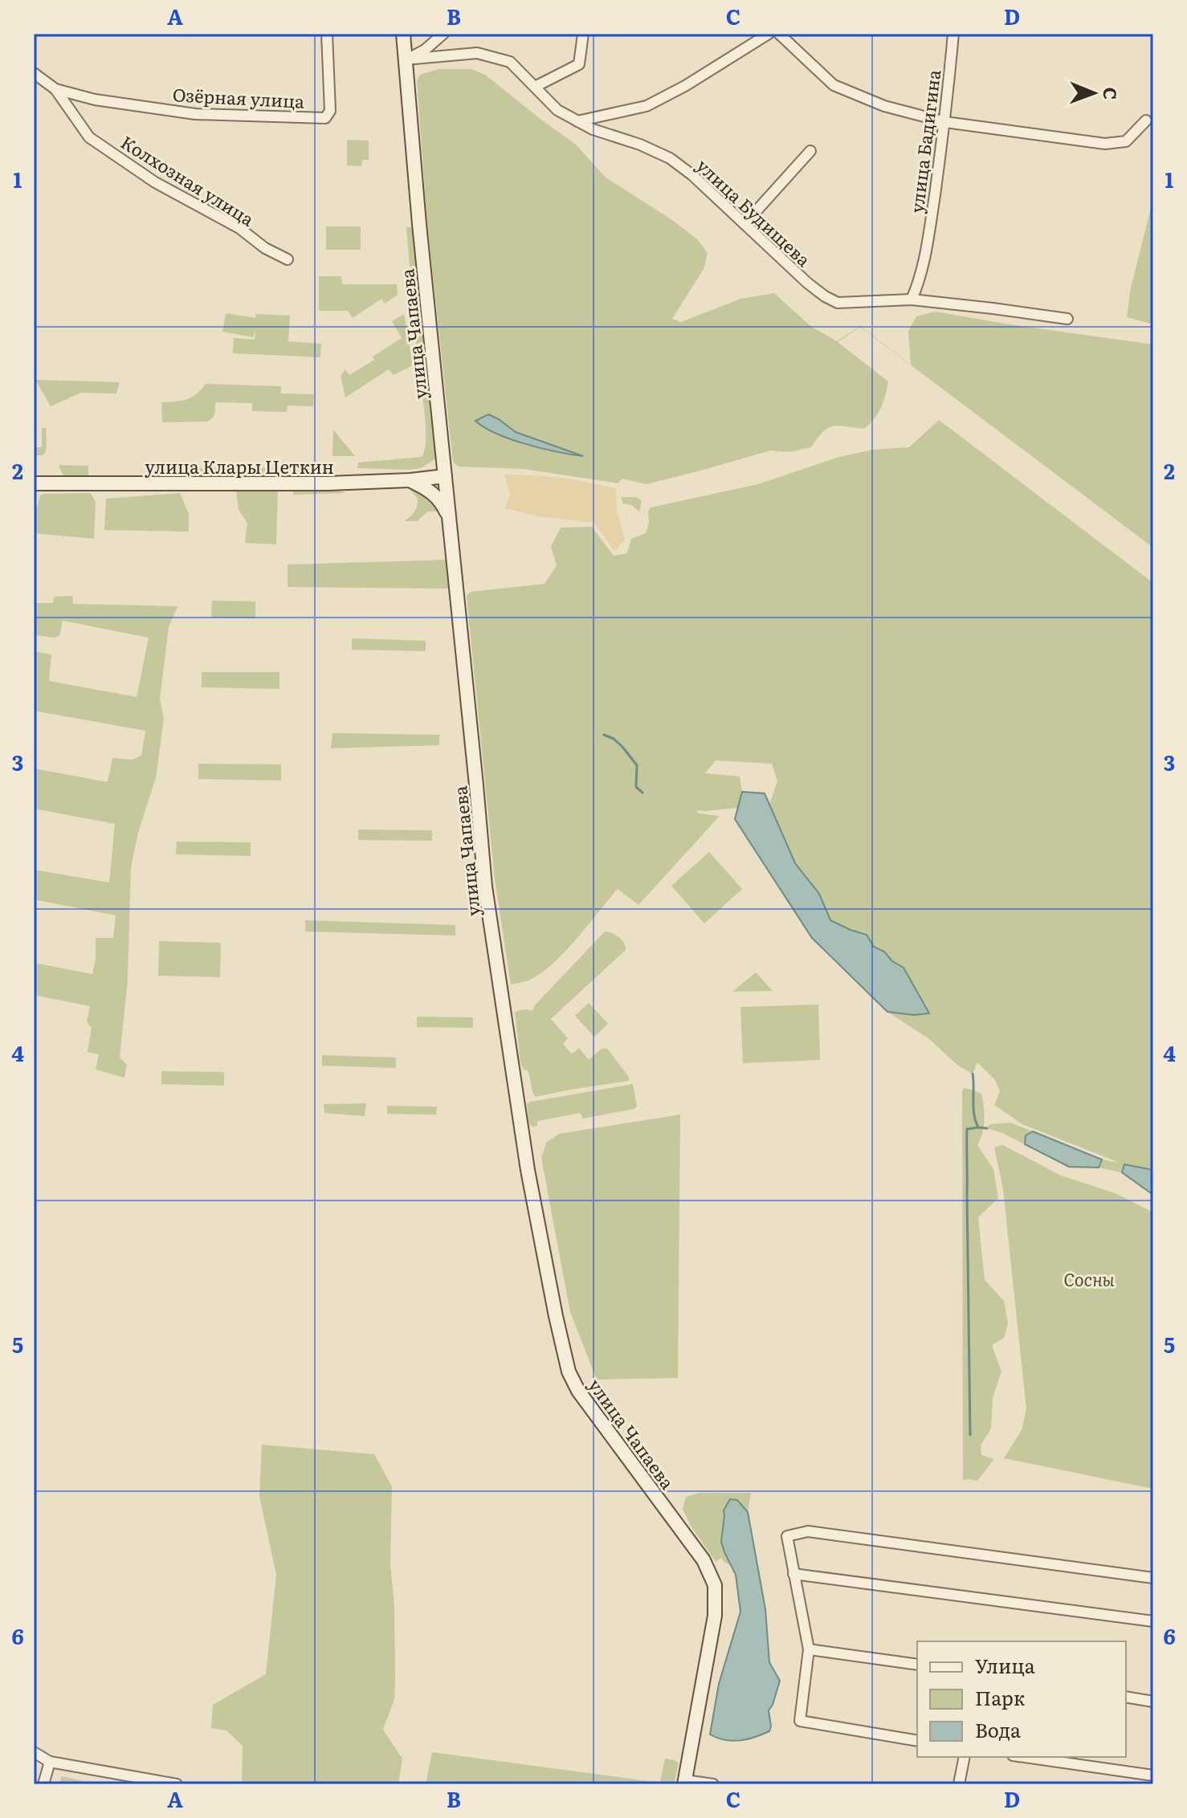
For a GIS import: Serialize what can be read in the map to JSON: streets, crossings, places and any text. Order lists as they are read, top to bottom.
{
  "streets": {
    "street": [
      "Озёрная улица",
      "улица Бадигина",
      "Колхозная улица",
      "улица Будищева",
      "улица Чапаева",
      "улица Клары Цеткин"
    ]
  },
  "crossings": [
    ["Озёрная улица", "Колхозная улица"],
    ["улица Бадигина", "улица Будищева"],
    ["улица Будищева", "улица Чапаева"],
    ["улица Чапаева", "улица Клары Цеткин"]
  ],
  "parks": ["Сосны"],
  "legend": ["Улица", "Парк", "Вода"],
  "north": "right",
  "grid": {
    "columns": [
      "A",
      "B",
      "C",
      "D"
    ],
    "rows": [
      "1",
      "2",
      "3",
      "4",
      "5",
      "6"
    ]
  }
}
